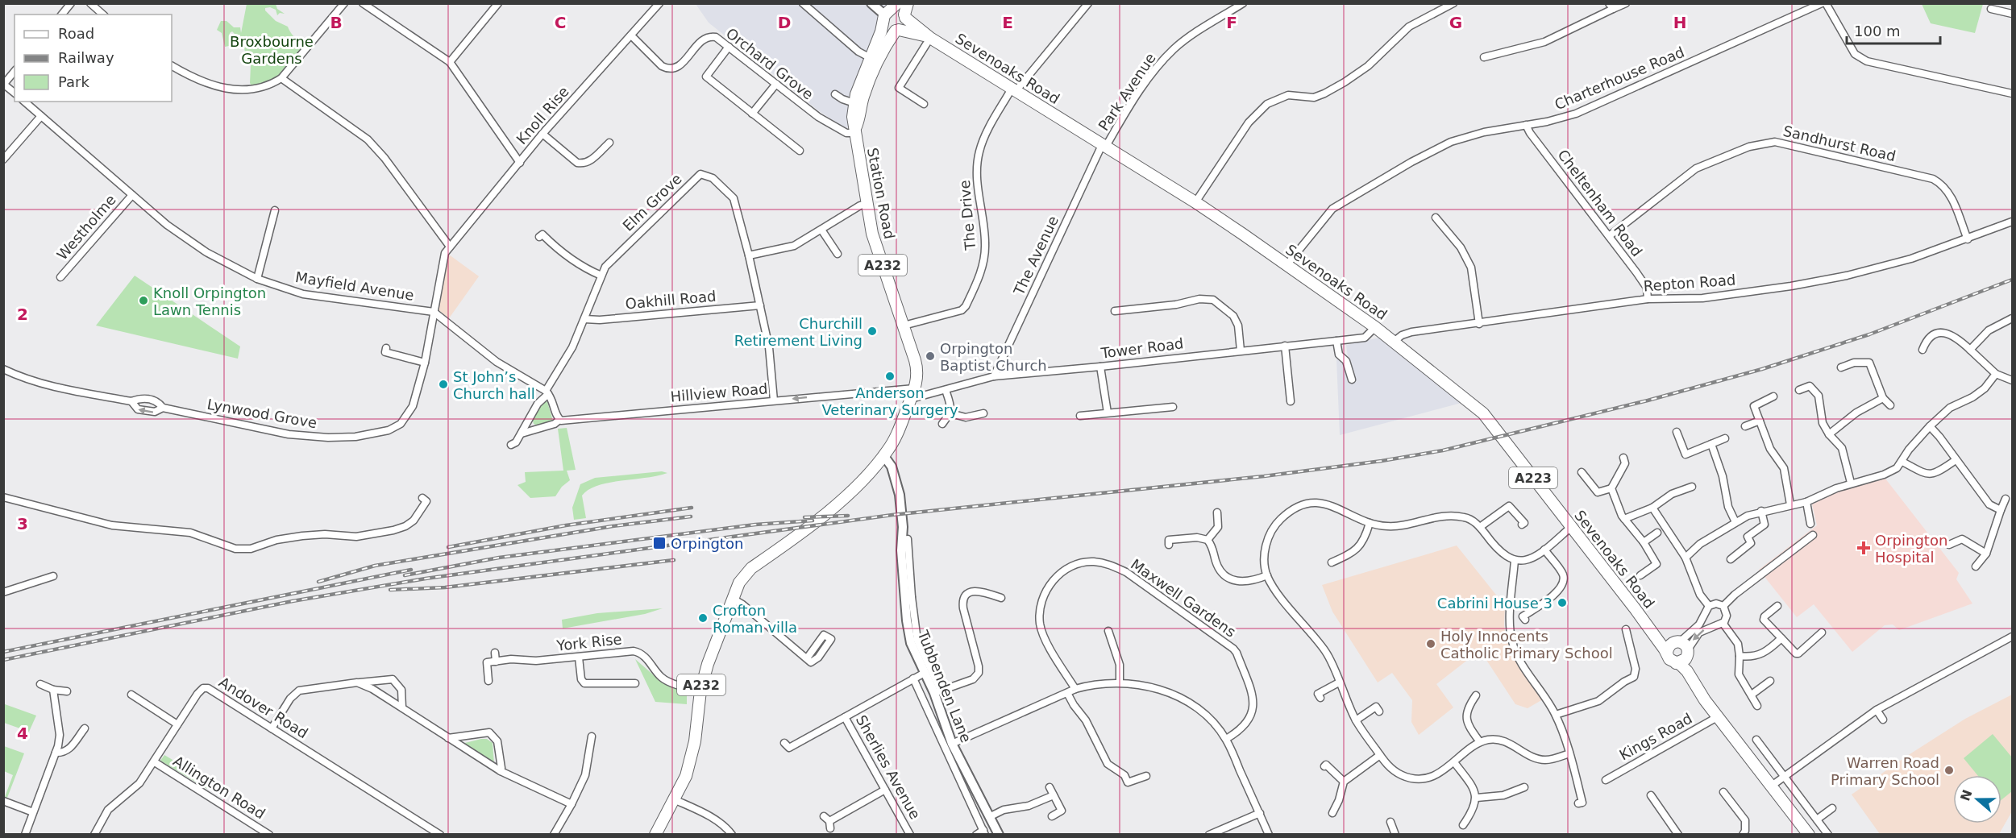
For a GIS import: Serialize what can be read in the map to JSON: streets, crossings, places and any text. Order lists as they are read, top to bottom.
{
  "streets": {
    "main road": [
      "Sevenoaks Road",
      "Station Road",
      "A232",
      "A223"
    ],
    "street": [
      "Orchard Grove",
      "Charterhouse Road",
      "Park Avenue",
      "Knoll Rise",
      "Sandhurst Road",
      "Elm Grove",
      "Cheltenham Road",
      "The Drive",
      "Westholme",
      "The Avenue",
      "Repton Road",
      "Mayfield Avenue",
      "Oakhill Road",
      "Tower Road",
      "Hillview Road",
      "Lynwood Grove",
      "Maxwell Gardens",
      "York Rise",
      "Tubbenden Lane",
      "Andover Road",
      "Kings Road",
      "Sherlies Avenue",
      "Allington Road"
    ]
  },
  "crossings": [
    ["Orchard Grove", "Knoll Rise"],
    ["Orchard Grove", "Station Road"],
    ["Sevenoaks Road", "Charterhouse Road"],
    ["Sevenoaks Road", "Park Avenue"],
    ["Sevenoaks Road", "Station Road"],
    ["Sevenoaks Road", "The Drive"],
    ["Sevenoaks Road", "The Avenue"],
    ["Sevenoaks Road", "Repton Road"],
    ["Sevenoaks Road", "Tower Road"],
    ["Sevenoaks Road", "A223"],
    ["Charterhouse Road", "Cheltenham Road"],
    ["Park Avenue", "The Avenue"],
    ["Knoll Rise", "Lynwood Grove"],
    ["Sandhurst Road", "Cheltenham Road"],
    ["Sandhurst Road", "Repton Road"],
    ["Station Road", "The Drive"],
    ["Station Road", "A232"],
    ["Station Road", "Tower Road"],
    ["Station Road", "Hillview Road"],
    ["Station Road", "Tubbenden Lane"],
    ["Elm Grove", "Oakhill Road"],
    ["Elm Grove", "Hillview Road"],
    ["Cheltenham Road", "Repton Road"],
    ["Westholme", "Mayfield Avenue"],
    ["The Avenue", "Tower Road"],
    ["A232", "York Rise"],
    ["Mayfield Avenue", "Lynwood Grove"],
    ["Tower Road", "Hillview Road"],
    ["A223", "Kings Road"],
    ["Tubbenden Lane", "Sherlies Avenue"],
    ["Andover Road", "Allington Road"]
  ],
  "one_way": ["Hillview Road"],
  "parks": ["Broxbourne Gardens"],
  "places": {
    "other": [
      "Knoll Orpington Lawn Tennis",
      "Churchill Retirement Living",
      "Orpington Baptist Church",
      "Anderson Veterinary Surgery",
      "St John’s Church hall",
      "Cabrini House 3",
      "Crofton Roman villa",
      "Holy Innocents Catholic Primary School",
      "Warren Road Primary School"
    ],
    "transit": ["Orpington"],
    "health": ["Orpington Hospital"]
  },
  "legend": ["Road", "Railway", "Park"],
  "scale_bar": "100 m",
  "north": "left",
  "grid": {
    "columns": [
      "B",
      "C",
      "D",
      "E",
      "F",
      "G",
      "H"
    ],
    "rows": ["2", "3", "4"]
  }
}
